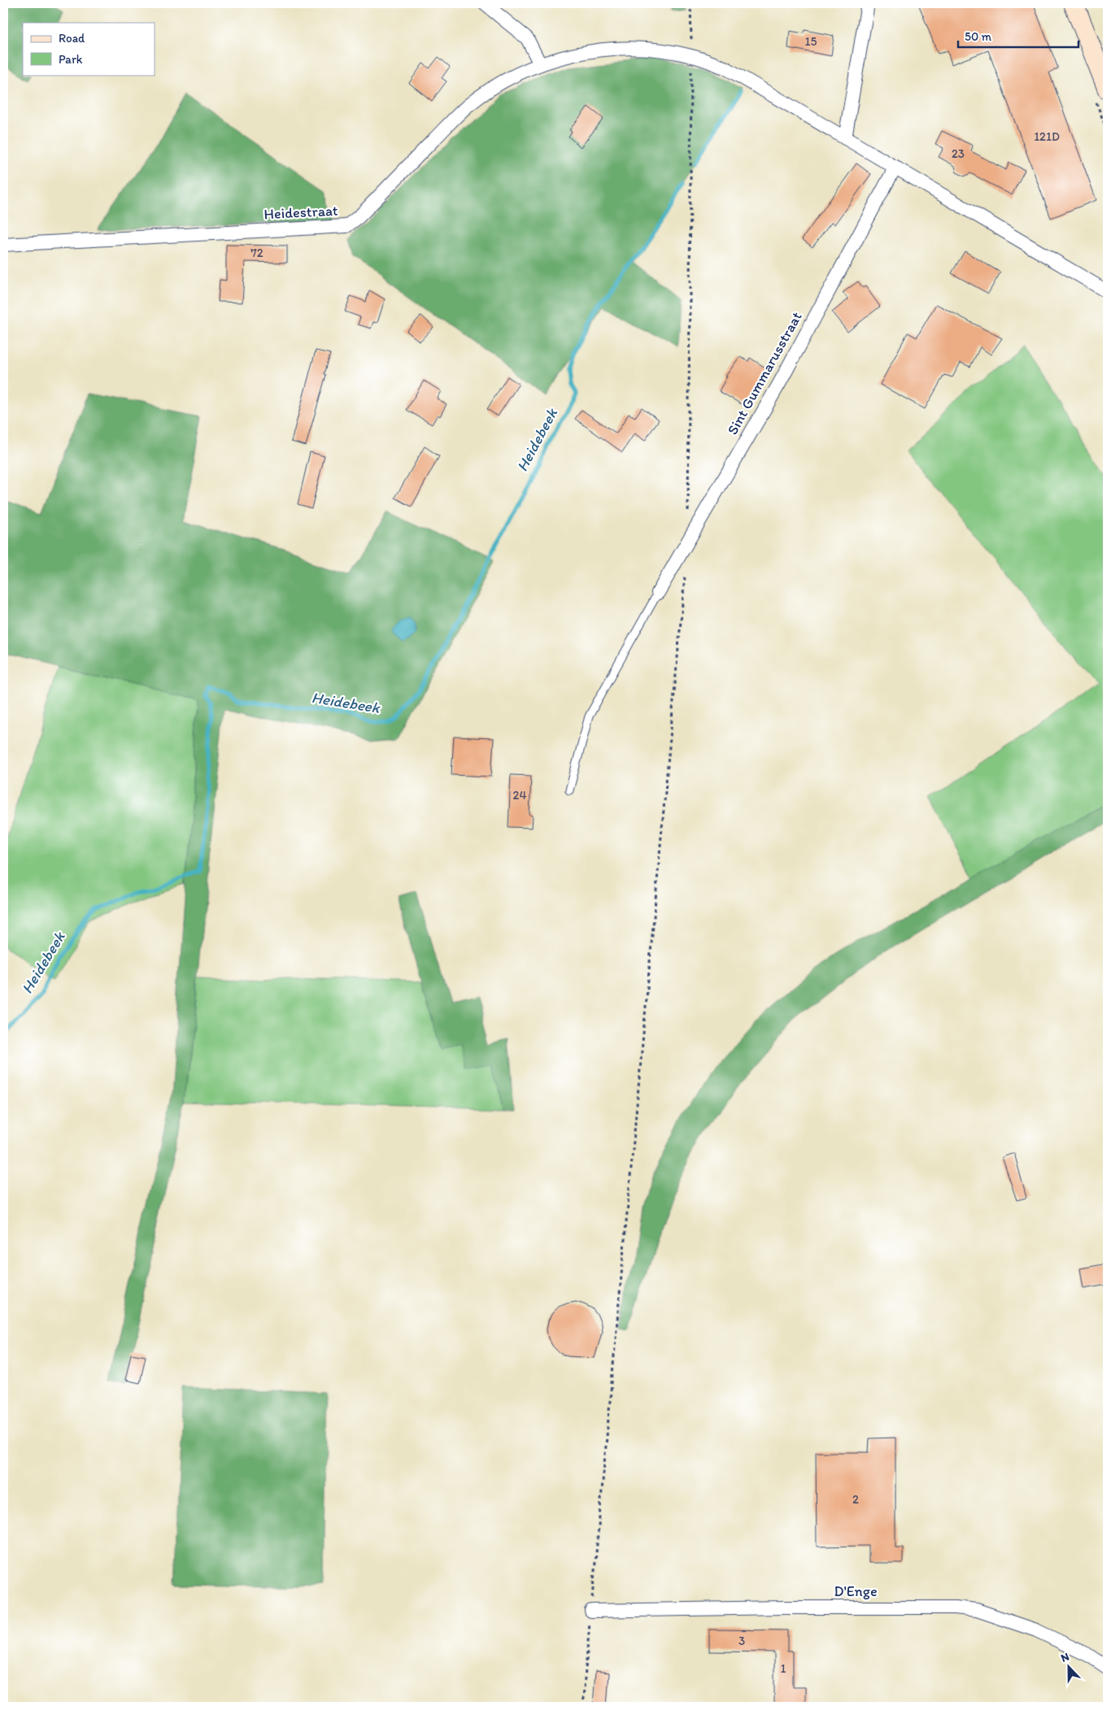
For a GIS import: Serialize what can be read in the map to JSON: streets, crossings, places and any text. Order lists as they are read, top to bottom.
{
  "streets": {
    "street": ["Heidestraat", "Sint Gummarusstraat", "D'Enge"]
  },
  "water": ["Heidebeek"],
  "house_numbers": [
    "15",
    "121D",
    "23",
    "72",
    "24",
    "2",
    "3",
    "1"
  ],
  "legend": ["Road", "Park"],
  "scale_bar": "50 m",
  "north": "top"
}
